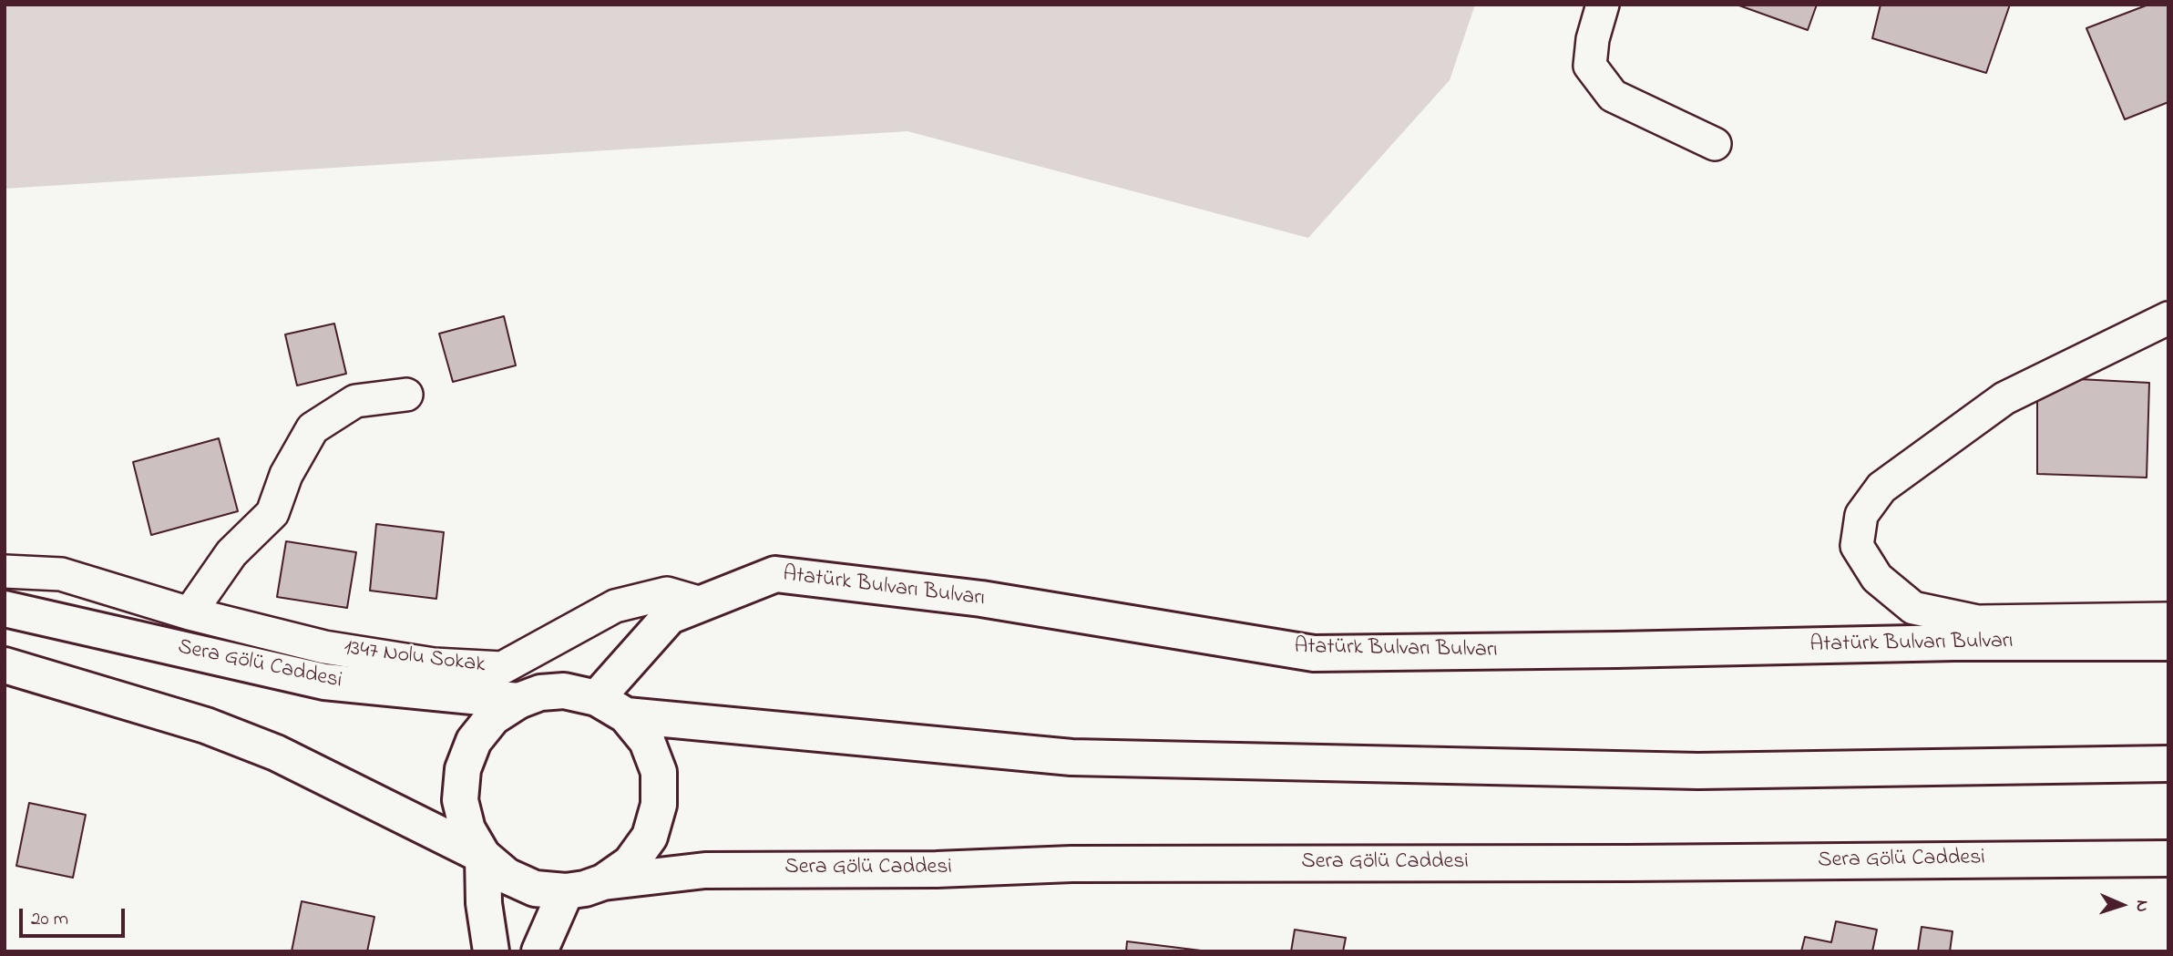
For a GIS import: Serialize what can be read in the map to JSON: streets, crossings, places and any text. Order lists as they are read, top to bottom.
{
  "streets": {
    "main road": ["Atatürk Bulvarı Bulvarı", "Sera Gölü Caddesi"],
    "street": ["1347 Nolu Sokak"]
  },
  "crossings": [
    ["Atatürk Bulvarı Bulvarı", "1347 Nolu Sokak"],
    ["Atatürk Bulvarı Bulvarı", "Sera Gölü Caddesi"]
  ],
  "scale_bar": "20 m",
  "north": "right"
}
